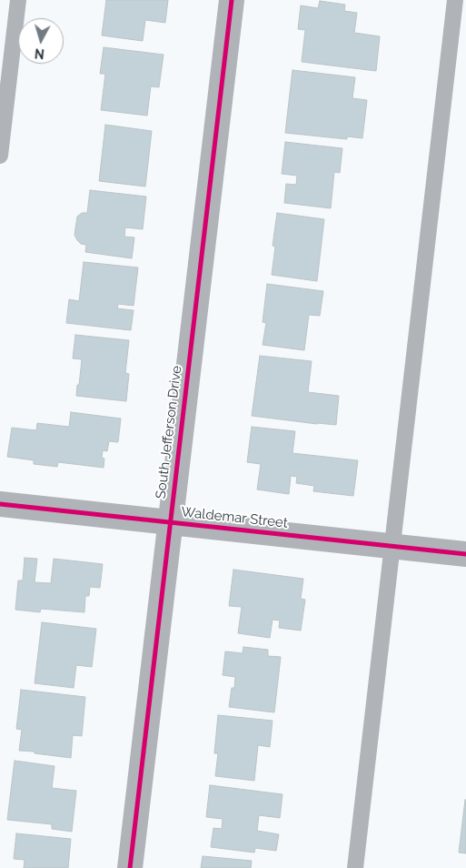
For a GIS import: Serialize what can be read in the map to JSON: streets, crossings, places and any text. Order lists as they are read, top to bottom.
{
  "streets": {
    "street": ["South Jefferson Drive", "Waldemar Street"]
  },
  "crossings": [
    ["South Jefferson Drive", "Waldemar Street"]
  ],
  "north": "bottom"
}
